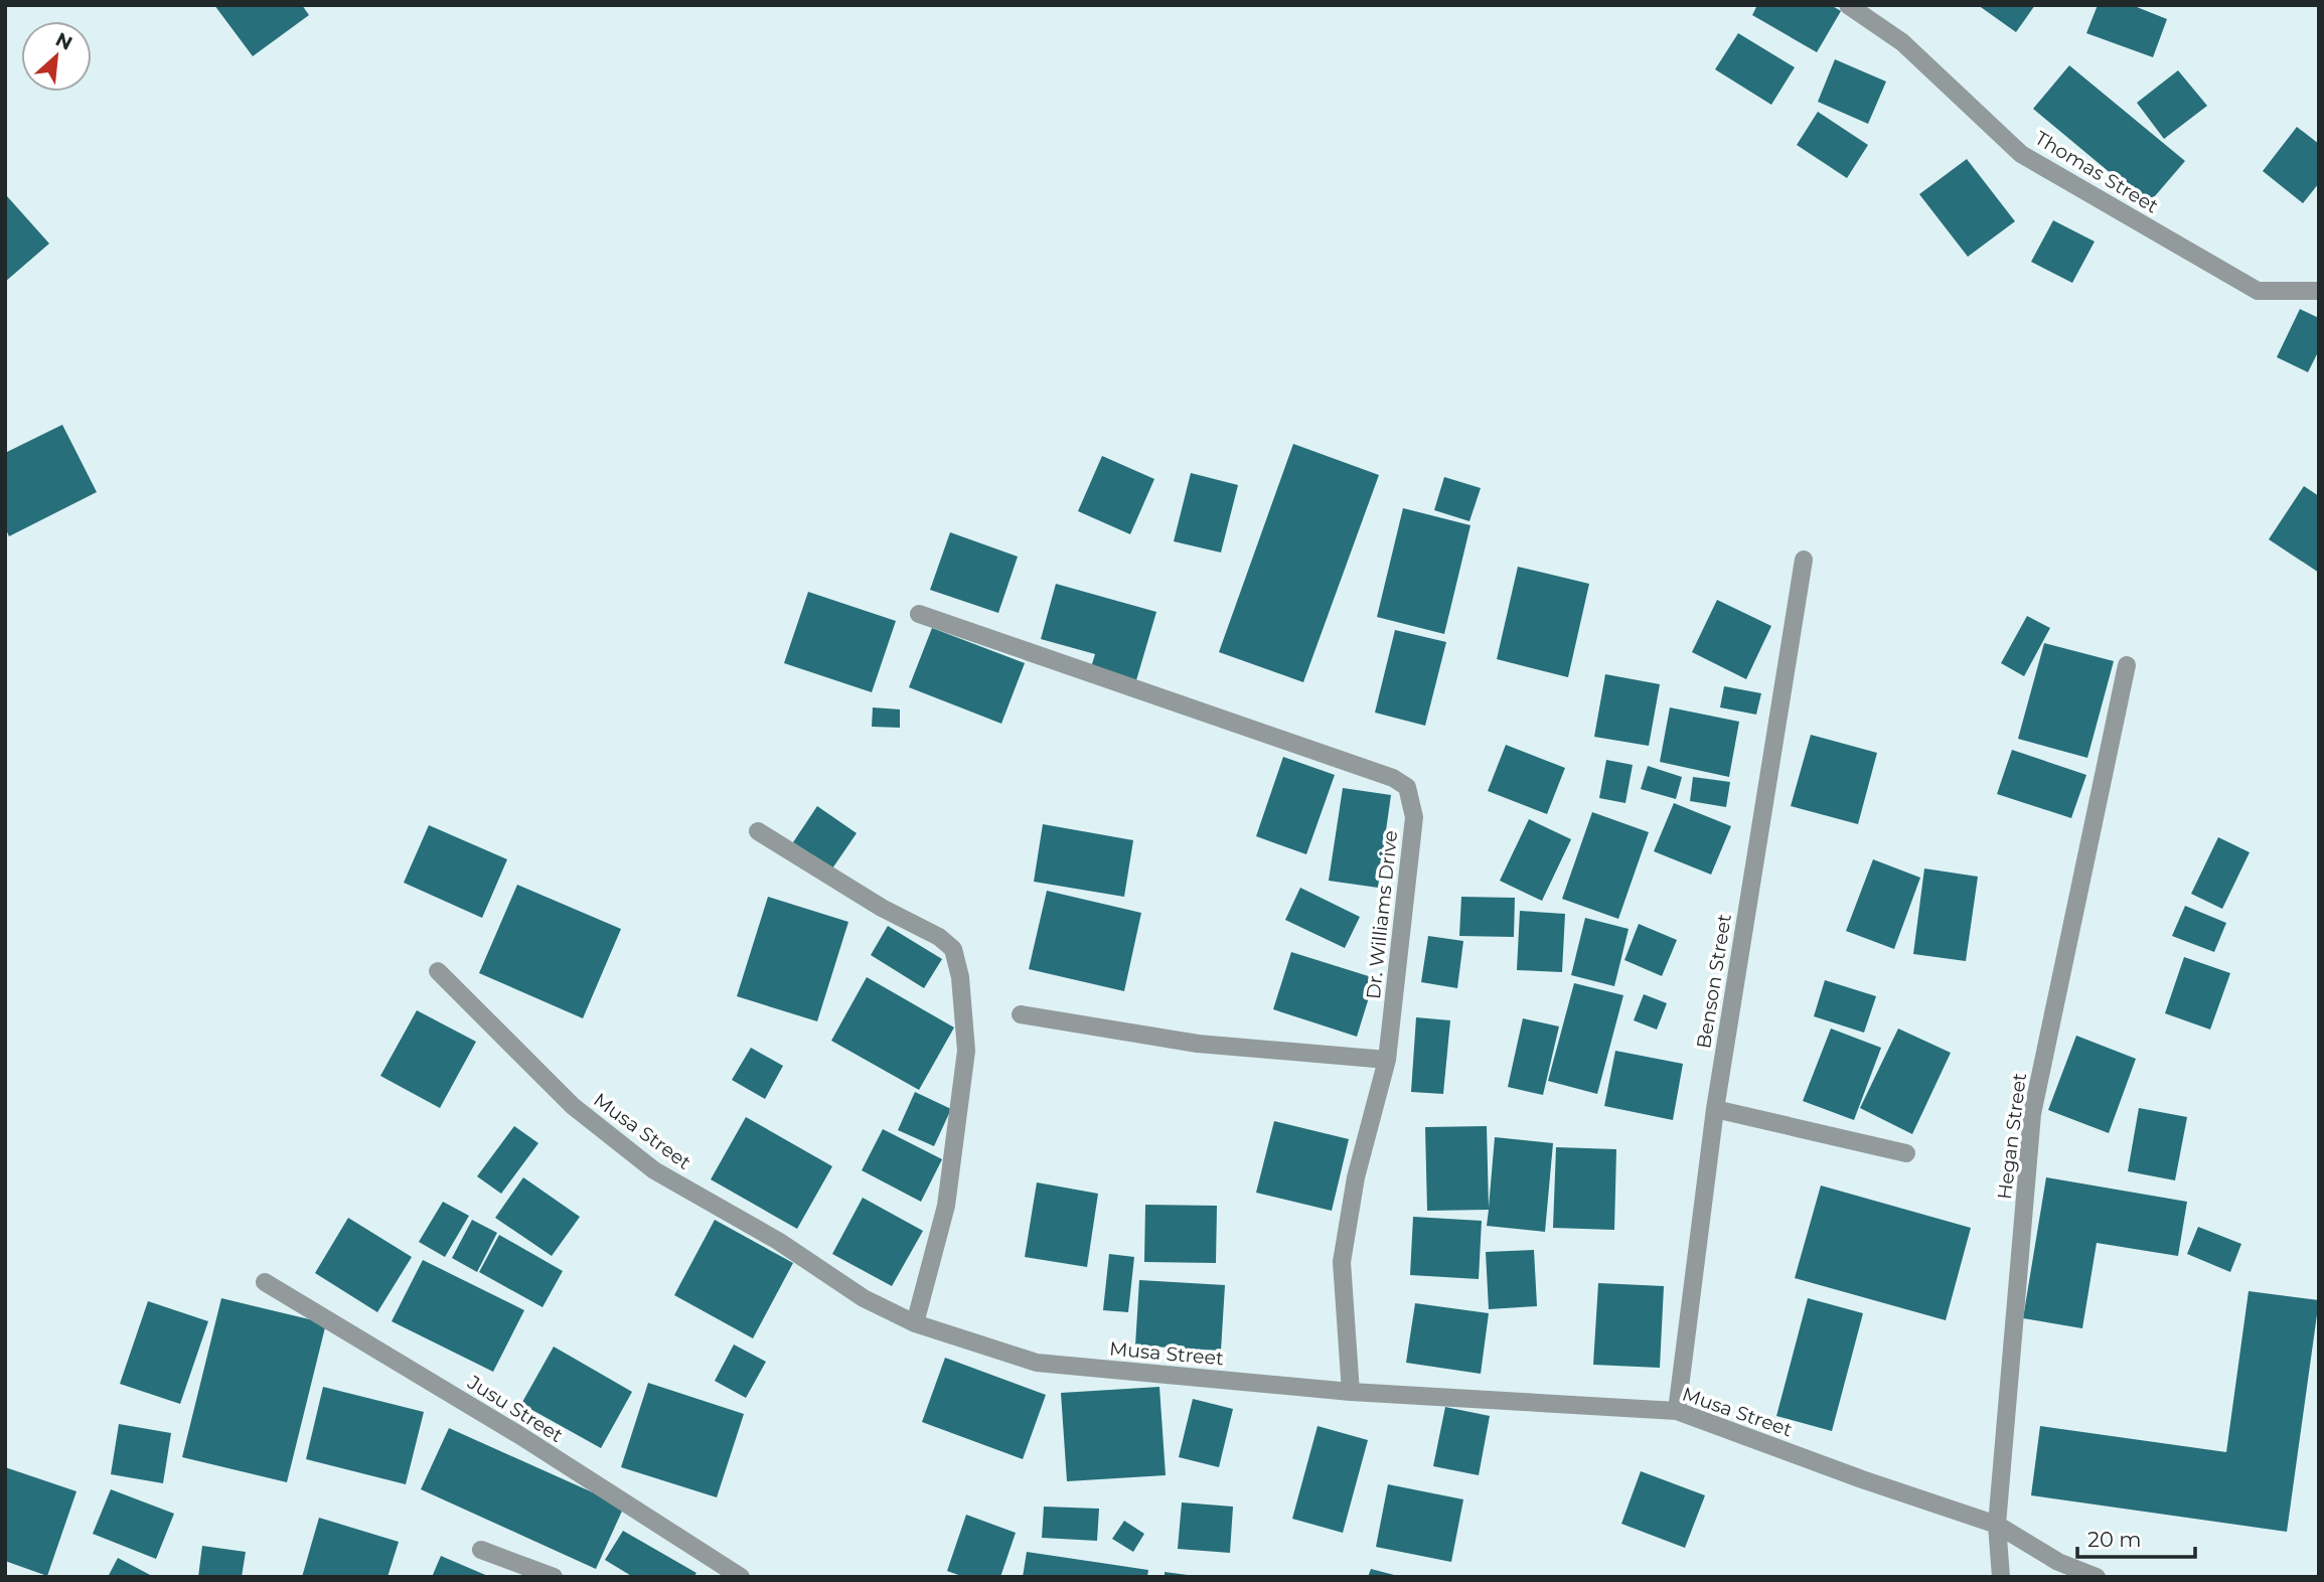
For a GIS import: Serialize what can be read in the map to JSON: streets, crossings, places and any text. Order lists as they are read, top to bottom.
{
  "streets": {
    "street": [
      "Thomas Street",
      "Dr. Williams Drive",
      "Benson Street",
      "Musa Street",
      "Hegan Street",
      "Jusu Street"
    ]
  },
  "crossings": [
    ["Dr. Williams Drive", "Musa Street"],
    ["Benson Street", "Musa Street"],
    ["Musa Street", "Hegan Street"]
  ],
  "scale_bar": "20 m",
  "north": "top right"
}
